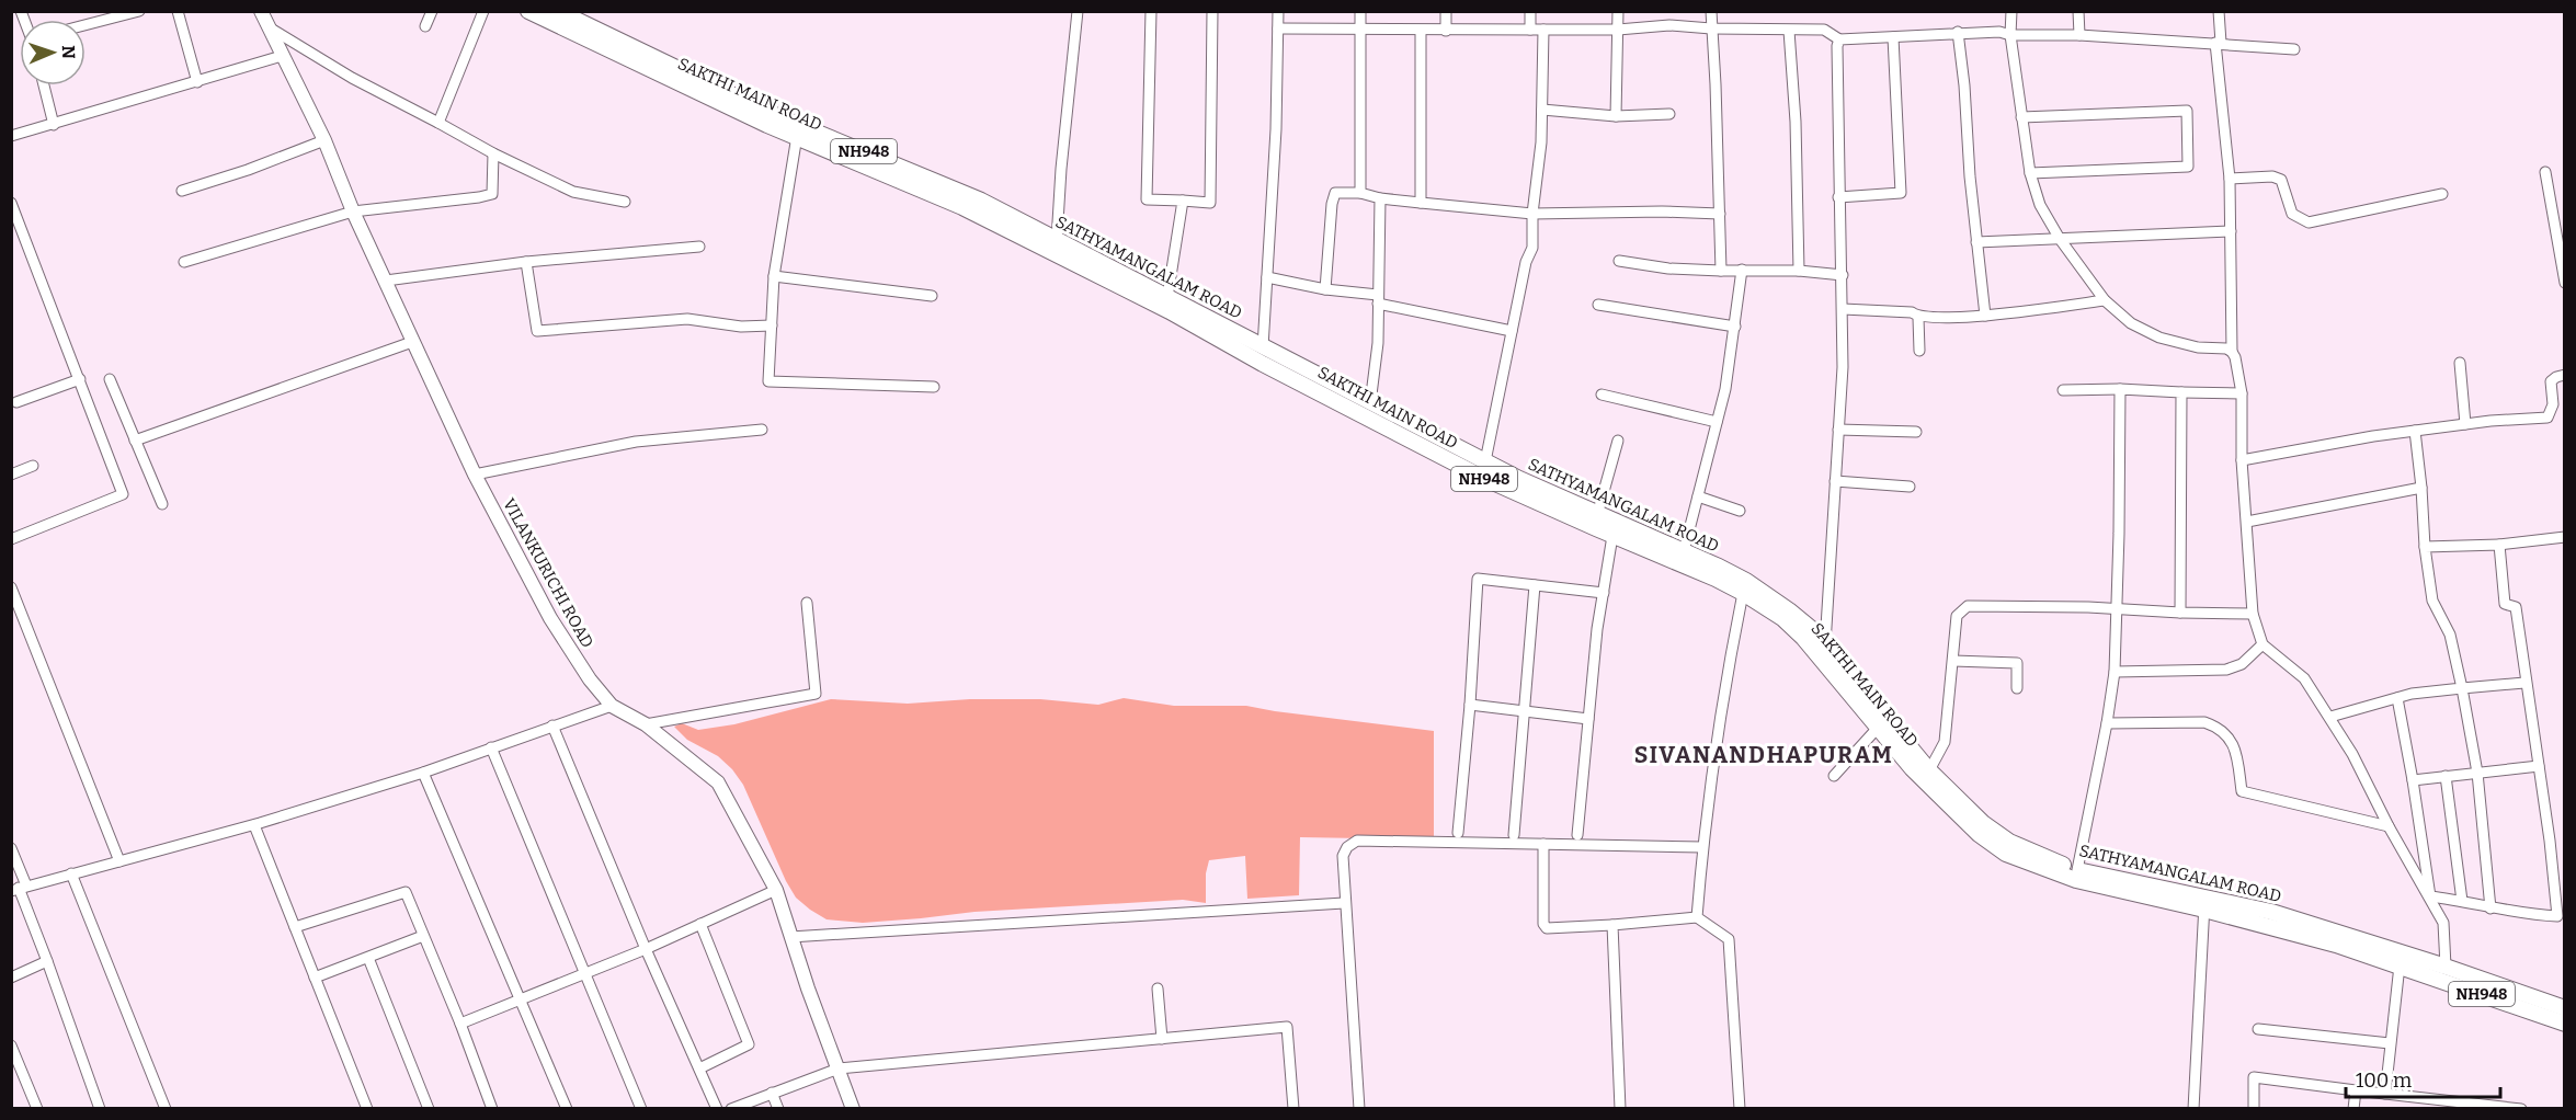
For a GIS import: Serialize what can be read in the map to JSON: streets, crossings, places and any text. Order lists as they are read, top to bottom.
{
  "streets": {
    "highway": ["SAKTHI MAIN ROAD", "NH948", "SATHYAMANGALAM ROAD"],
    "main road": ["VILANKURICHI ROAD"]
  },
  "crossings": [
    ["SAKTHI MAIN ROAD", "NH948"],
    ["SAKTHI MAIN ROAD", "SATHYAMANGALAM ROAD"]
  ],
  "districts": ["SIVANANDHAPURAM"],
  "scale_bar": "100 m",
  "north": "right"
}
